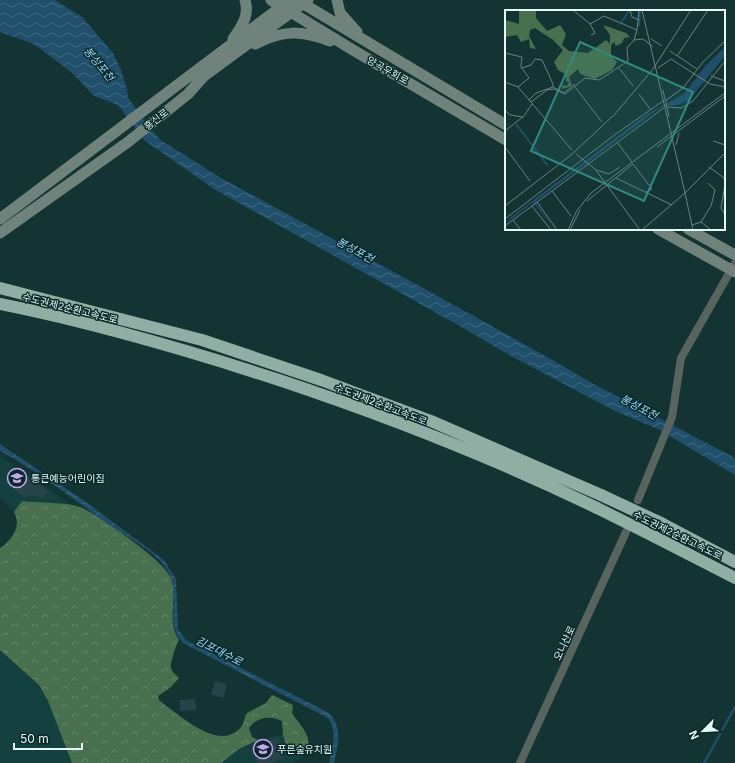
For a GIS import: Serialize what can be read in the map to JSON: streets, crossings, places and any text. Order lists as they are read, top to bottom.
{
  "streets": {
    "highway": ["수도권제2순환고속도로"],
    "main road": ["양곡우회로", "흥신로"],
    "street": ["오니산로"]
  },
  "crossings": [
    ["양곡우회로", "흥신로"]
  ],
  "water": ["봉성포천", "김포대수로"],
  "places": {
    "school or university": ["통큰예능어린이집", "푸른숲유치원"]
  },
  "scale_bar": "50 m",
  "north": "bottom left"
}
